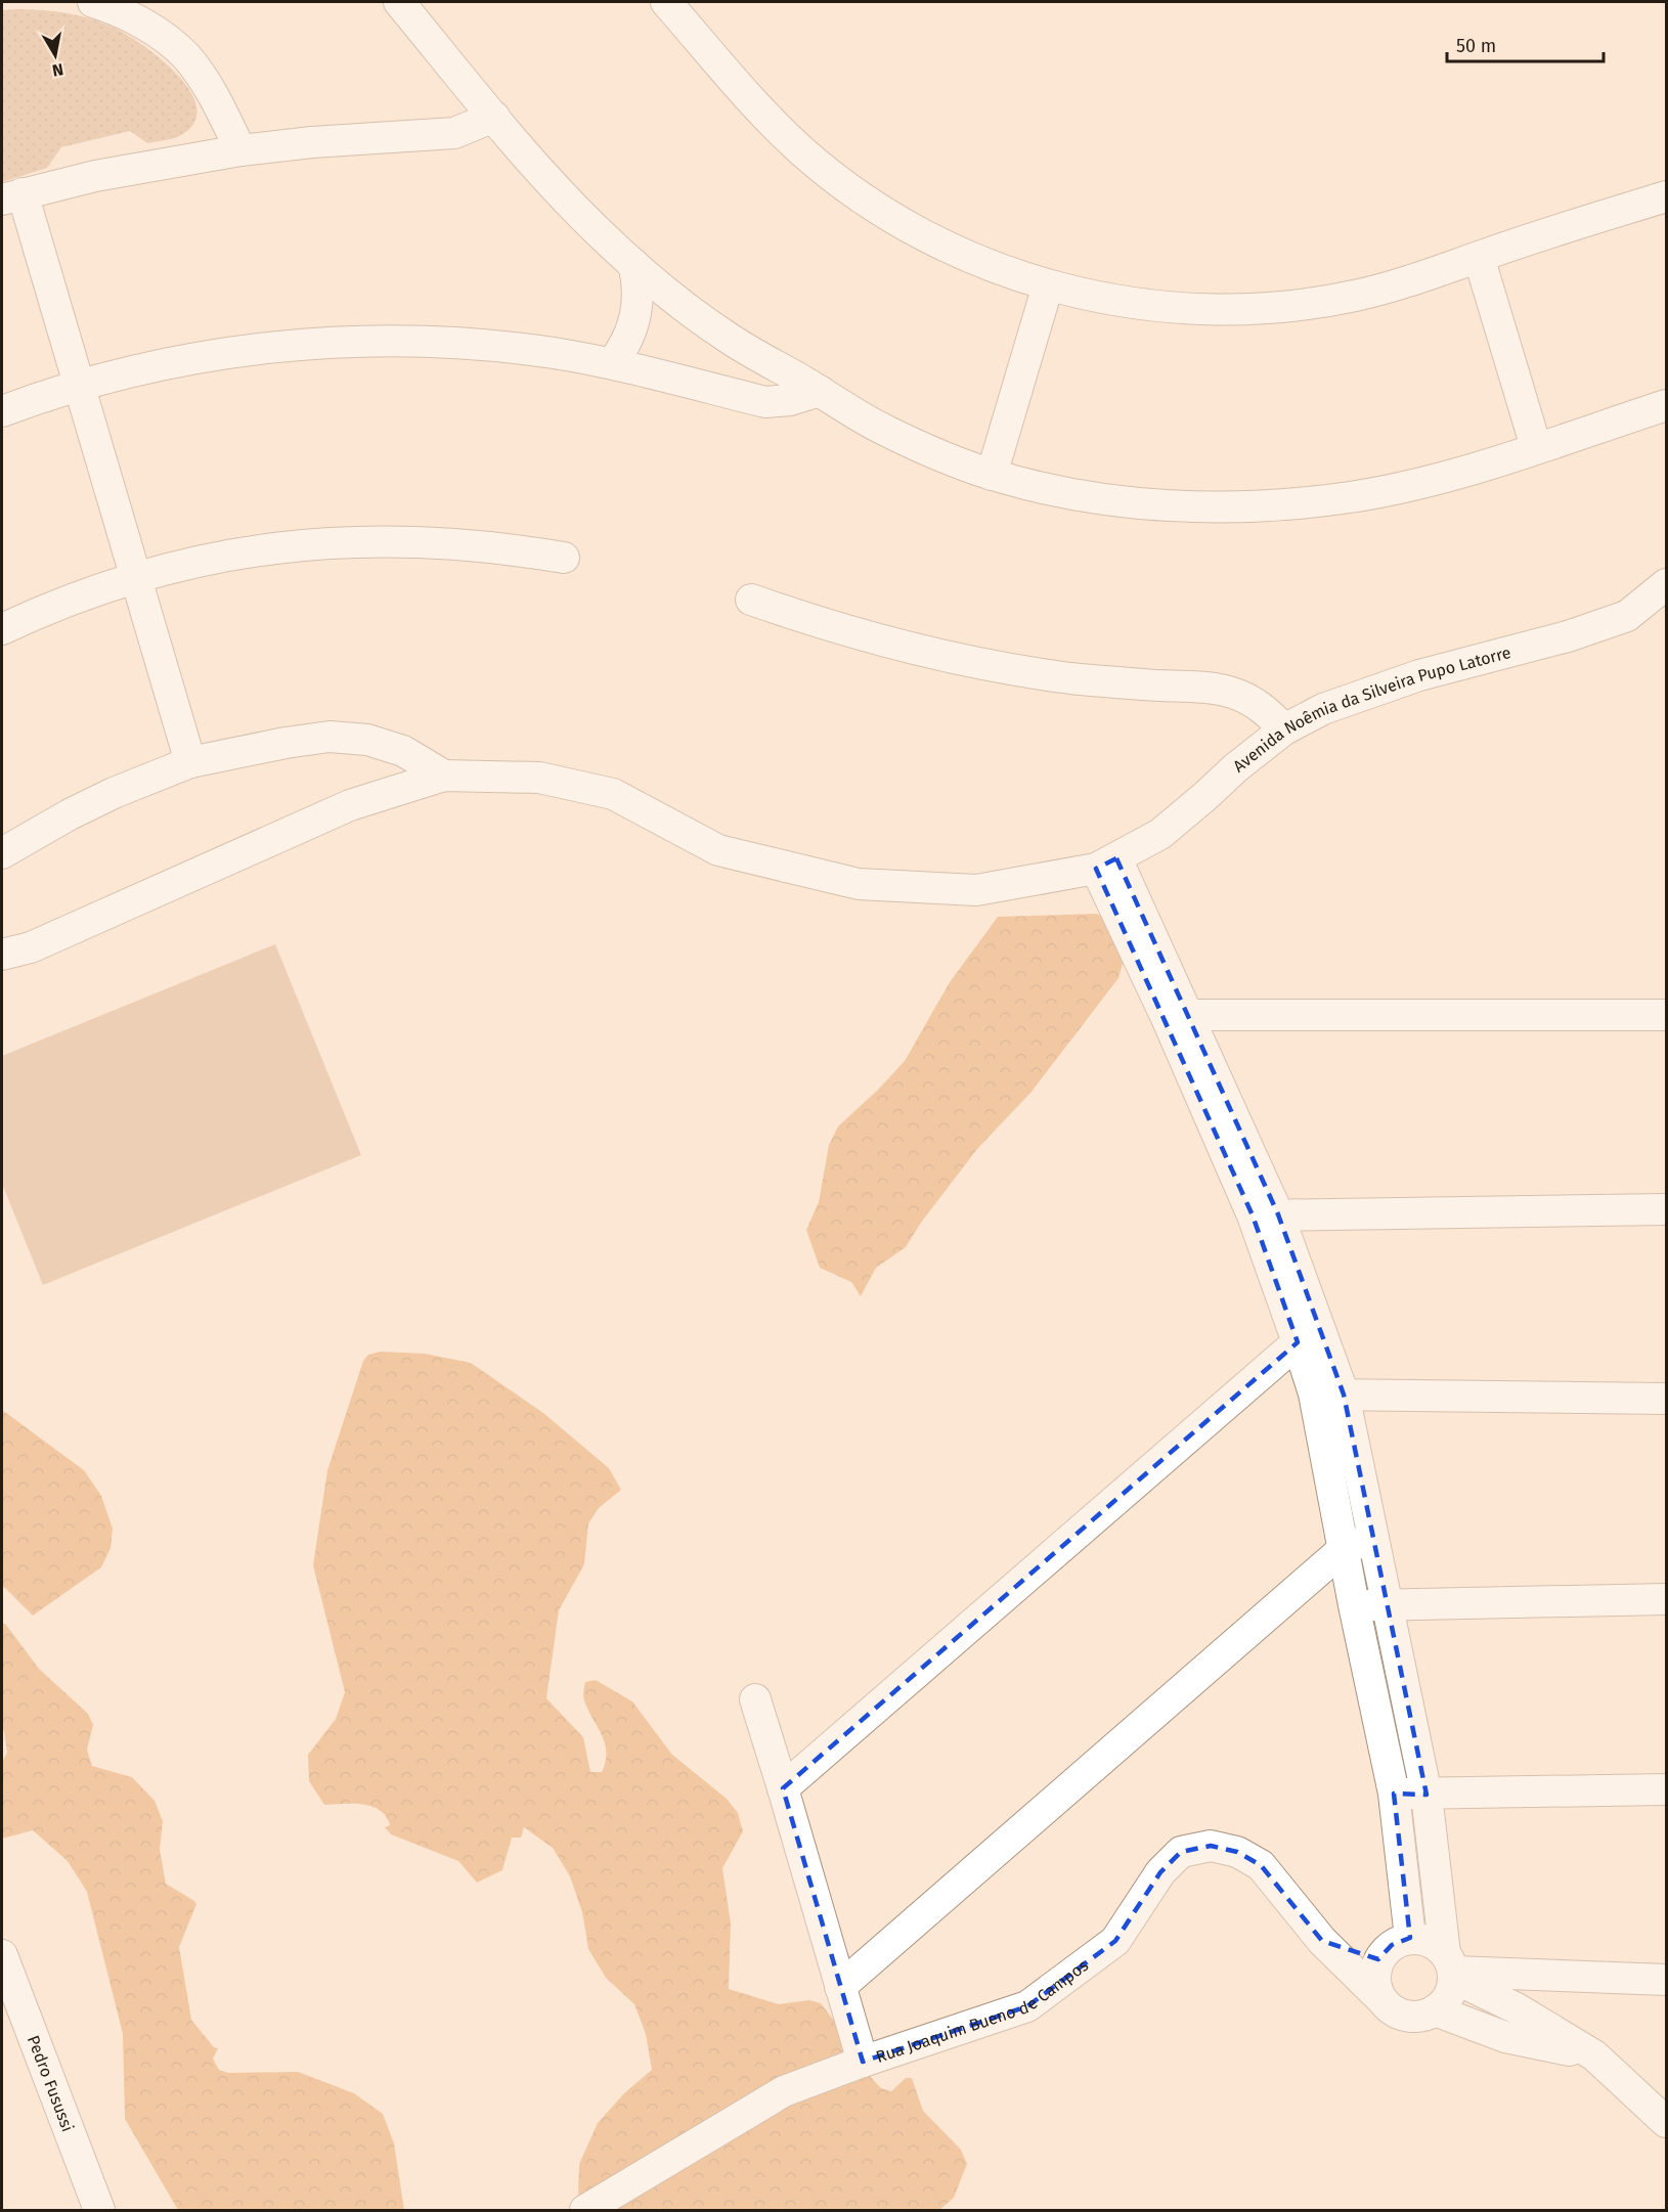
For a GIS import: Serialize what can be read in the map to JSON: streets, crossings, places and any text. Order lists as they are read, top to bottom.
{
  "streets": {
    "street": ["Avenida Noêmia da Silveira Pupo Latorre", "Rua Joaquim Bueno de Campos", "Pedro Fusussi"]
  },
  "scale_bar": "50 m",
  "north": "bottom"
}
